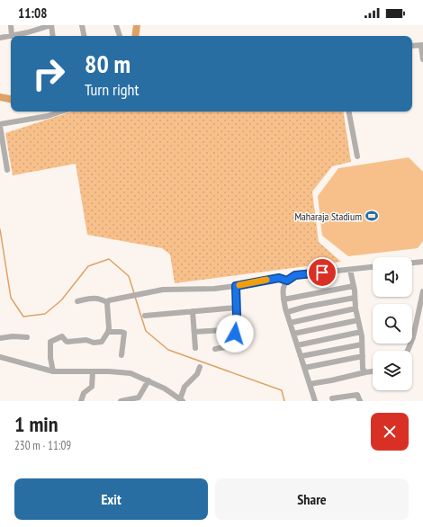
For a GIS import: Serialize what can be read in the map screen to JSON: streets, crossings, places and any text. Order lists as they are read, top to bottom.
{
  "places": {
    "sports": ["Maharaja Stadium"]
  },
  "page": {
    "status": "11:08",
    "turn": ["80 m", "Turn right"],
    "heading": ["1 min", "230 m · 11:09"],
    "buttons": ["Exit", "Share"]
  }
}
